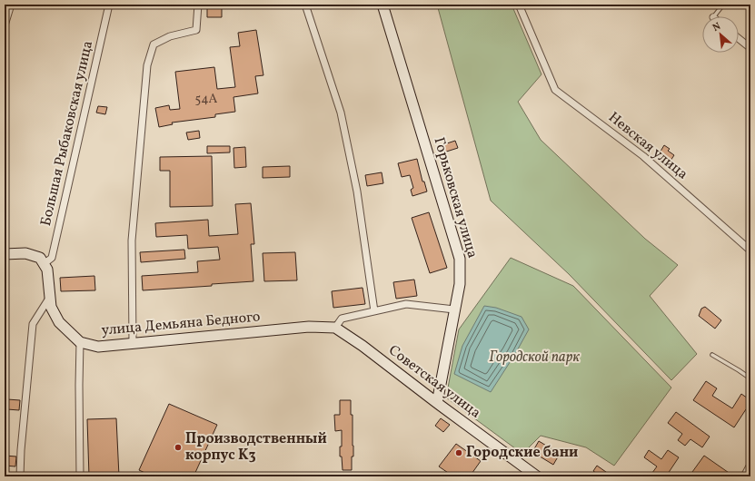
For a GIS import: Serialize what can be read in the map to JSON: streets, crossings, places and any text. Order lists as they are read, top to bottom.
{
  "streets": {
    "main road": ["Горьковская улица", "улица Демьяна Бедного", "Советская улица"],
    "street": ["Большая Рыбаковская улица", "Невская улица"]
  },
  "crossings": [
    ["Большая Рыбаковская улица", "улица Демьяна Бедного"],
    ["Горьковская улица", "Советская улица"],
    ["улица Демьяна Бедного", "Советская улица"]
  ],
  "parks": ["Городской парк"],
  "places": ["Производственный корпус K3", "Городские бани"],
  "house_numbers": ["54А"],
  "north": "top left"
}
